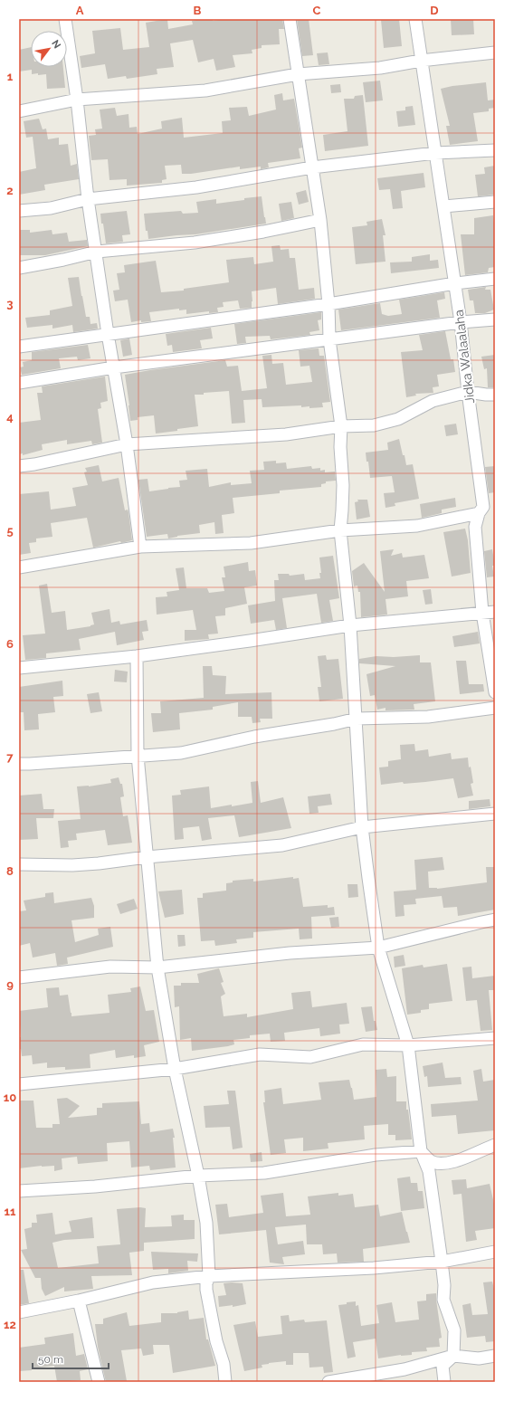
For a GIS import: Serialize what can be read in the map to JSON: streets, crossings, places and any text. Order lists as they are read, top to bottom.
{
  "streets": {
    "street": ["Jidka Walaalaha"]
  },
  "scale_bar": "50 m",
  "north": "top right",
  "grid": {
    "columns": [
      "A",
      "B",
      "C",
      "D"
    ],
    "rows": [
      "1",
      "2",
      "3",
      "4",
      "5",
      "6",
      "7",
      "8",
      "9",
      "10",
      "11",
      "12"
    ]
  }
}
